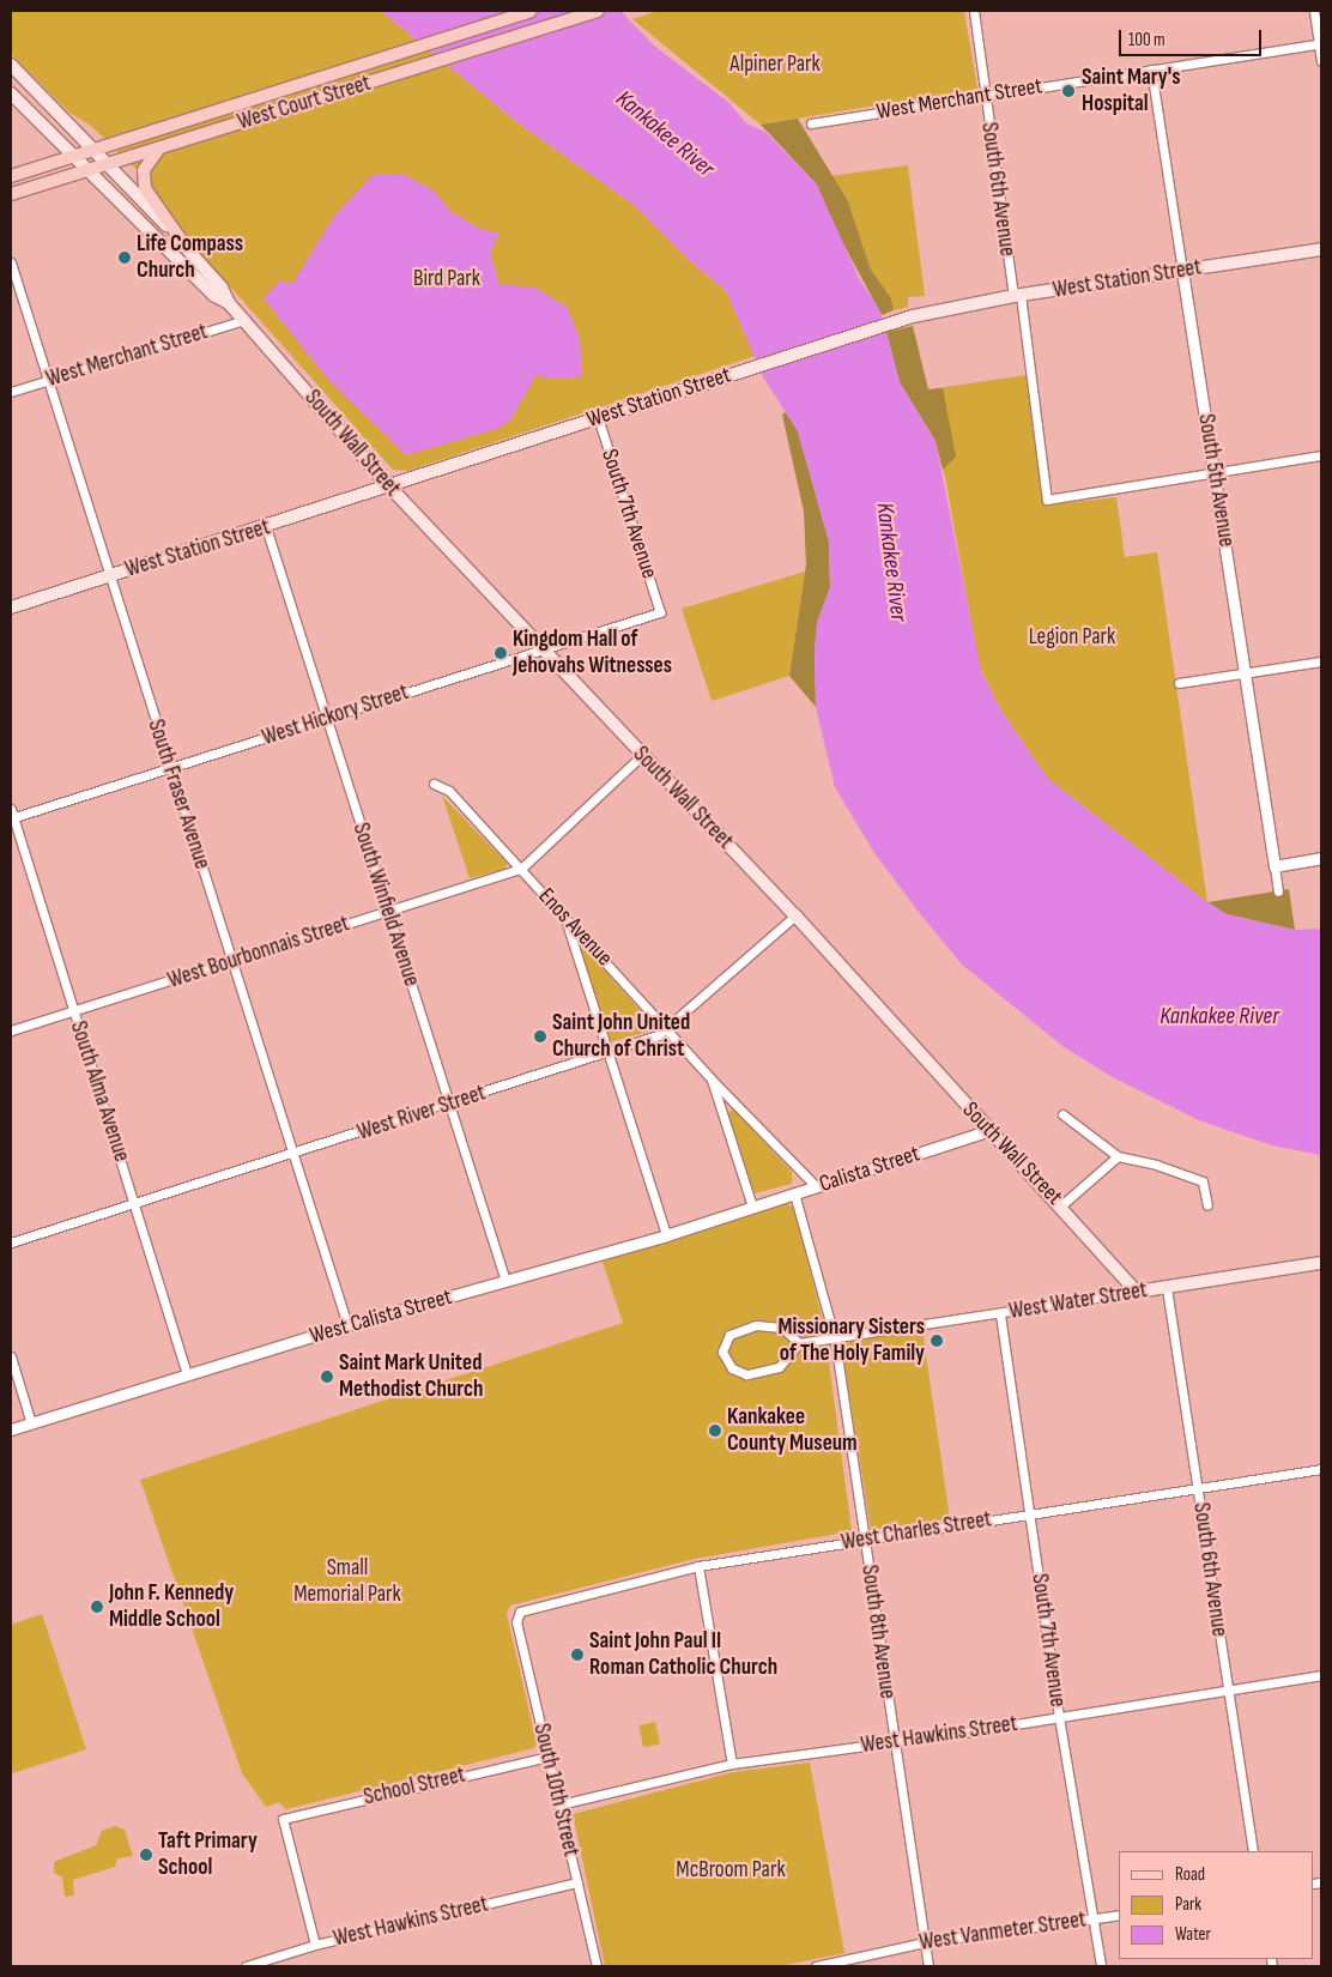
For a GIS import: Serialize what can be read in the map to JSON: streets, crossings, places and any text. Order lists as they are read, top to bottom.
{
  "streets": {
    "main road": [
      "West Court Street",
      "West Station Street",
      "South Wall Street",
      "West Water Street"
    ],
    "street": [
      "West Merchant Street",
      "South 6th Avenue",
      "South 5th Avenue",
      "South 7th Avenue",
      "West Hickory Street",
      "South Fraser Avenue",
      "South Winfield Avenue",
      "Enos Avenue",
      "West Bourbonnais Street",
      "South Alma Avenue",
      "West River Street",
      "Calista Street",
      "West Calista Street",
      "West Charles Street",
      "South 8th Avenue",
      "West Hawkins Street",
      "School Street",
      "South 10th Street",
      "West Vanmeter Street"
    ]
  },
  "crossings": [
    ["West Merchant Street", "South 6th Avenue"],
    ["West Merchant Street", "South Wall Street"],
    ["West Merchant Street", "South 5th Avenue"],
    ["West Merchant Street", "South Fraser Avenue"],
    ["West Court Street", "South Wall Street"],
    ["South 6th Avenue", "West Station Street"],
    ["South 6th Avenue", "South 5th Avenue"],
    ["South 6th Avenue", "West Water Street"],
    ["South 6th Avenue", "West Charles Street"],
    ["South 6th Avenue", "West Hawkins Street"],
    ["West Station Street", "South Wall Street"],
    ["West Station Street", "South 5th Avenue"],
    ["West Station Street", "South 7th Avenue"],
    ["West Station Street", "South Fraser Avenue"],
    ["West Station Street", "South Winfield Avenue"],
    ["South Wall Street", "West Hickory Street"],
    ["South Wall Street", "West Bourbonnais Street"],
    ["South Wall Street", "West River Street"],
    ["South Wall Street", "Calista Street"],
    ["South Wall Street", "West Water Street"],
    ["South 7th Avenue", "West Hickory Street"],
    ["South 7th Avenue", "West Water Street"],
    ["South 7th Avenue", "West Charles Street"],
    ["South 7th Avenue", "West Hawkins Street"],
    ["South 7th Avenue", "West Vanmeter Street"],
    ["West Hickory Street", "South Fraser Avenue"],
    ["West Hickory Street", "South Winfield Avenue"],
    ["West Hickory Street", "South Alma Avenue"],
    ["South Fraser Avenue", "West Bourbonnais Street"],
    ["South Fraser Avenue", "West River Street"],
    ["South Fraser Avenue", "West Calista Street"],
    ["South Winfield Avenue", "West Bourbonnais Street"],
    ["South Winfield Avenue", "West River Street"],
    ["South Winfield Avenue", "West Calista Street"],
    ["Enos Avenue", "West Bourbonnais Street"],
    ["Enos Avenue", "West River Street"],
    ["Enos Avenue", "Calista Street"],
    ["Enos Avenue", "West Calista Street"],
    ["West Bourbonnais Street", "South Alma Avenue"],
    ["South Alma Avenue", "West River Street"],
    ["South Alma Avenue", "West Calista Street"],
    ["Calista Street", "West Calista Street"],
    ["Calista Street", "South 8th Avenue"],
    ["West Water Street", "South 8th Avenue"],
    ["West Charles Street", "South 8th Avenue"],
    ["West Charles Street", "South 10th Street"],
    ["South 8th Avenue", "West Hawkins Street"],
    ["South 8th Avenue", "West Vanmeter Street"],
    ["West Hawkins Street", "School Street"],
    ["West Hawkins Street", "South 10th Street"],
    ["School Street", "South 10th Street"]
  ],
  "water": ["Kankakee River"],
  "parks": [
    "Alpiner Park",
    "Bird Park",
    "Legion Park",
    "Small Memorial Park",
    "McBroom Park"
  ],
  "places": [
    "Saint Mary's Hospital",
    "Life Compass Church",
    "Kingdom Hall of Jehovahs Witnesses",
    "Saint John United Church of Christ",
    "Missionary Sisters of The Holy Family",
    "Saint Mark United Methodist Church",
    "Kankakee County Museum",
    "John F. Kennedy Middle School",
    "Saint John Paul II Roman Catholic Church",
    "Taft Primary School"
  ],
  "legend": ["Road", "Park", "Water"],
  "scale_bar": "100 m"
}
